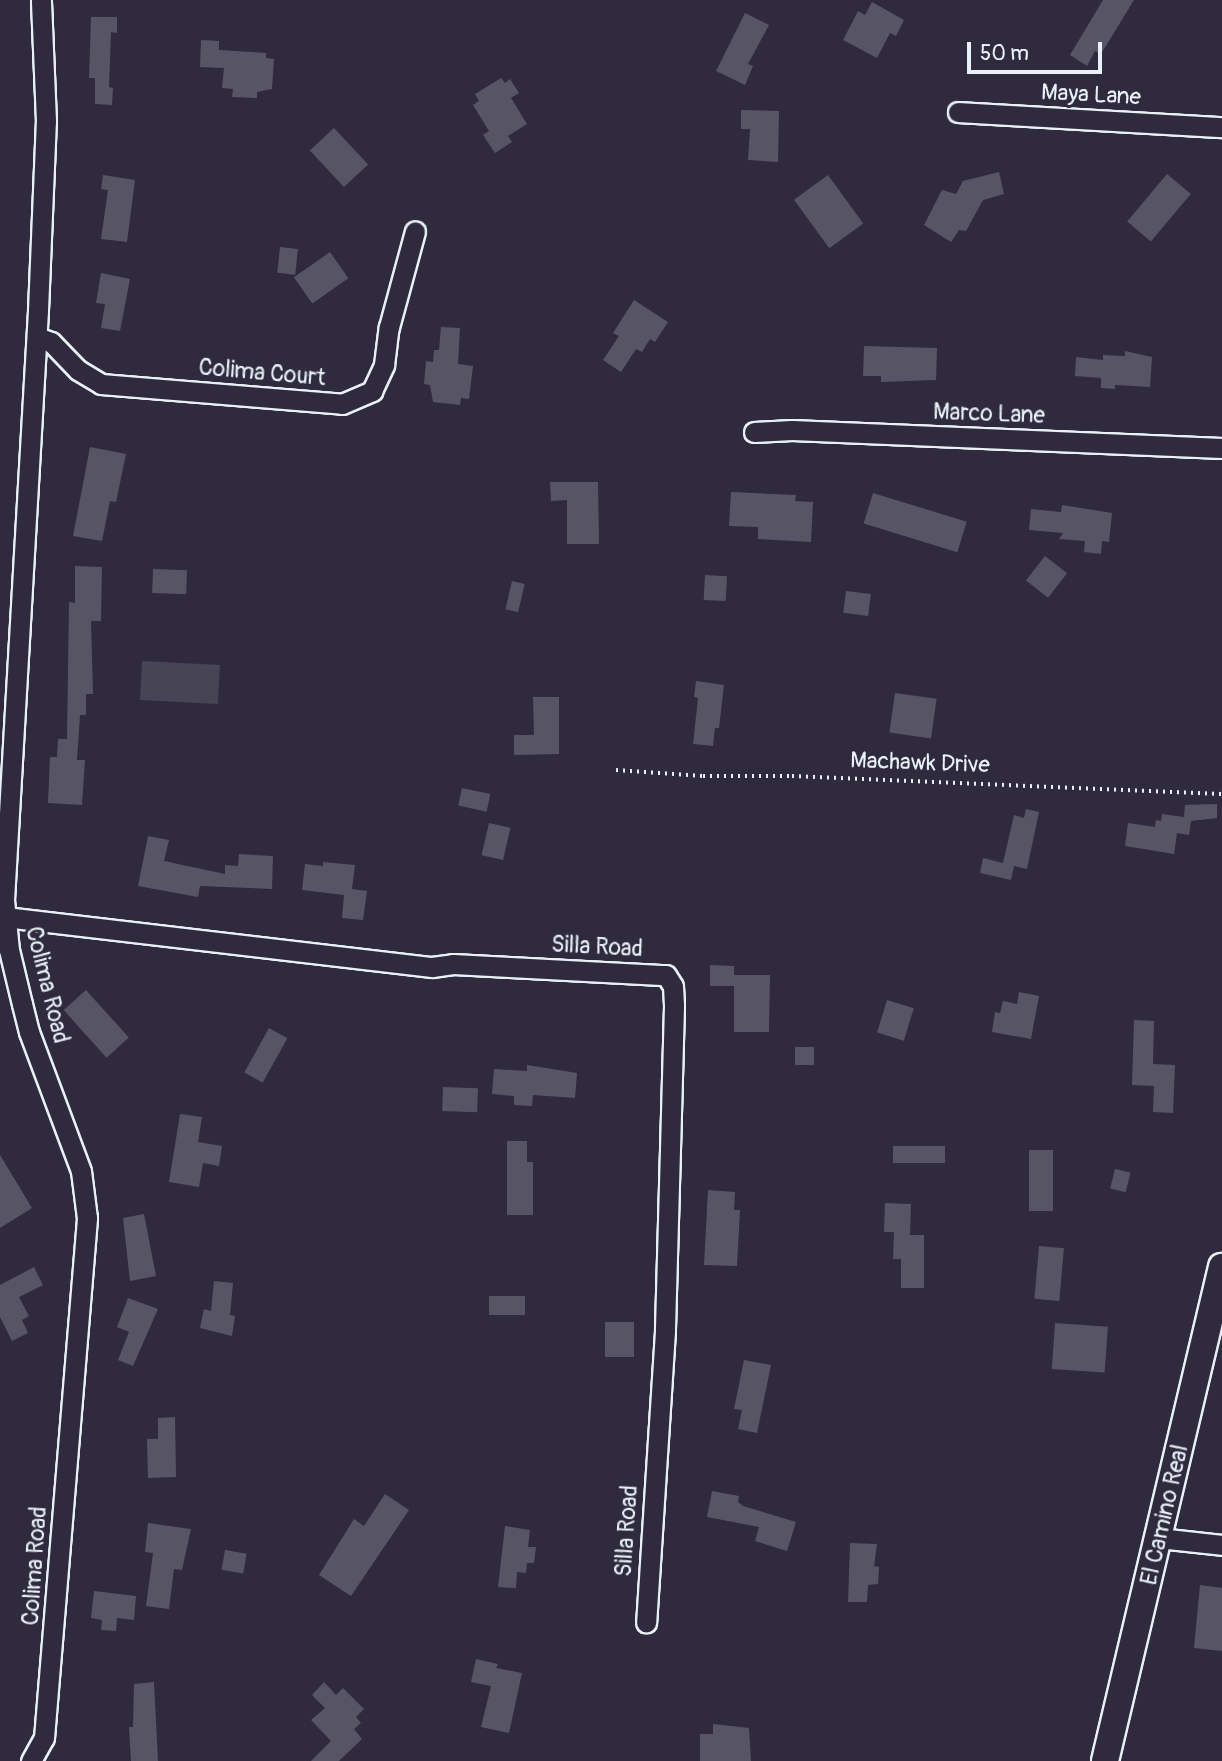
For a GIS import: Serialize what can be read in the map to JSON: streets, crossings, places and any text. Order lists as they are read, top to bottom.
{
  "streets": {
    "main road": ["El Camino Real"],
    "street": [
      "Maya Lane",
      "Colima Court",
      "Marco Lane",
      "Silla Road",
      "Colima Road"
    ],
    "path": ["Machawk Drive"]
  },
  "crossings": [
    ["Colima Court", "Colima Road"],
    ["Silla Road", "Colima Road"]
  ],
  "scale_bar": "50 m"
}
